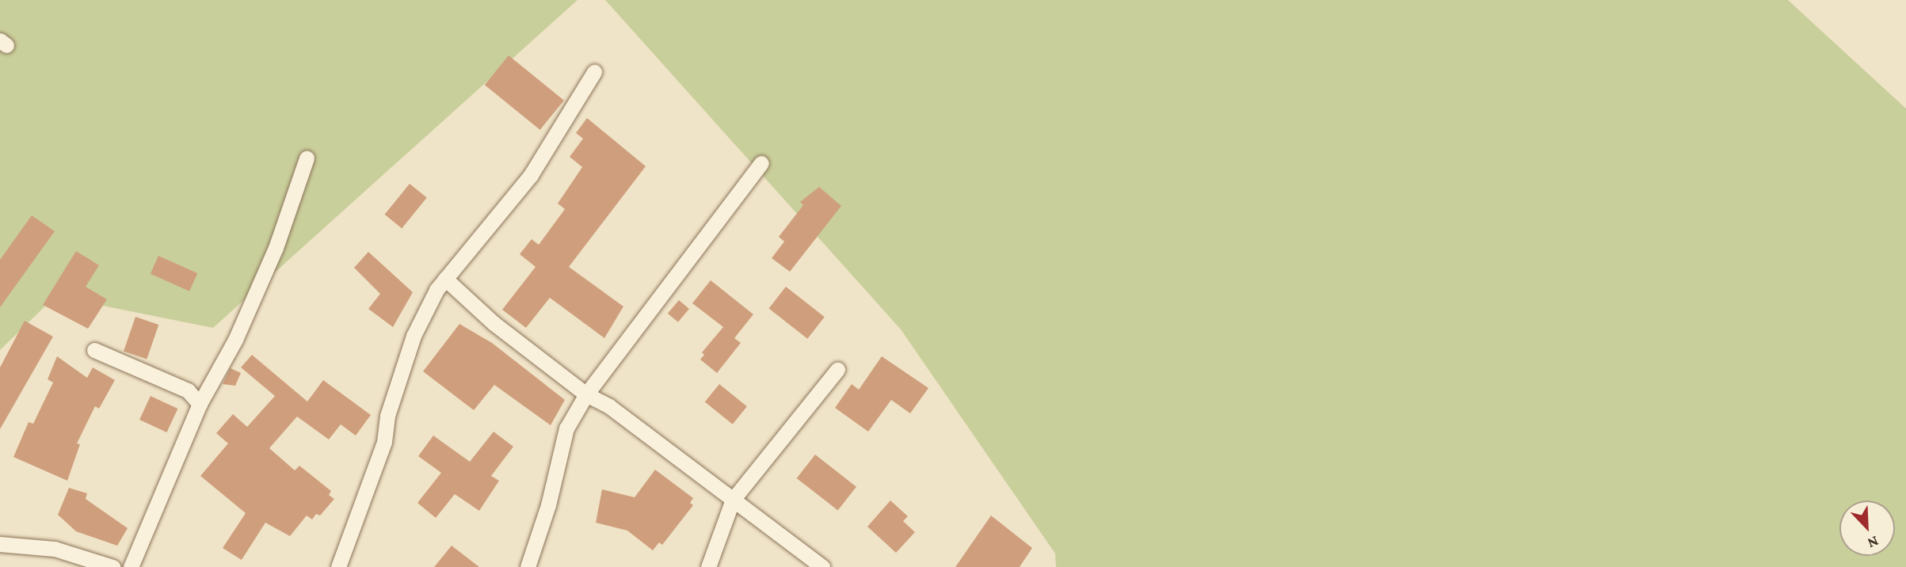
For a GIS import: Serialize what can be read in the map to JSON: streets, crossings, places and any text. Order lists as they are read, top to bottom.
{
  "north": "bottom right"
}
